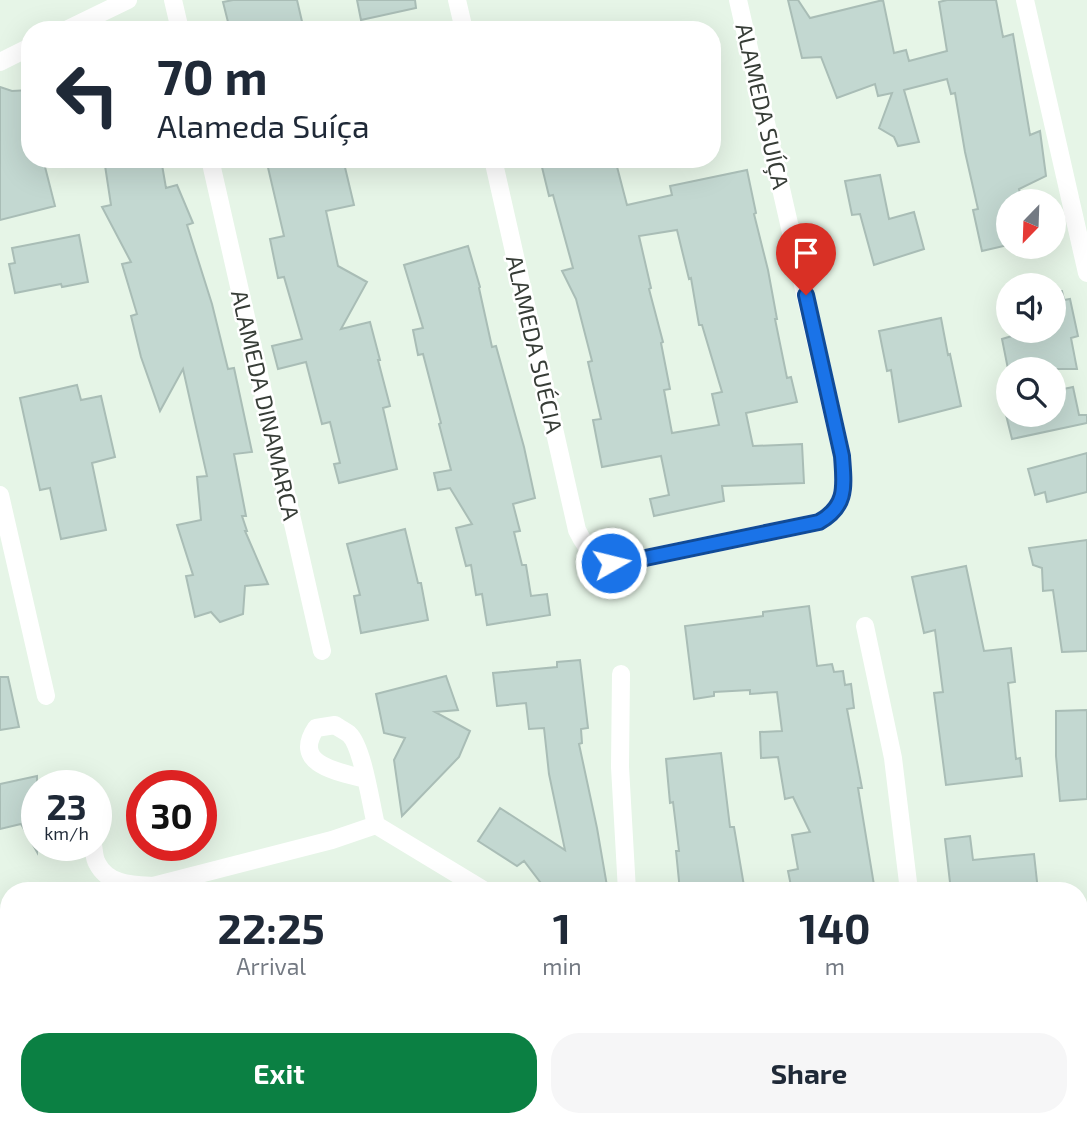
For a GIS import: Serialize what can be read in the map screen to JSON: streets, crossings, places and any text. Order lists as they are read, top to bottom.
{
  "streets": {
    "street": ["ALAMEDA SUÍÇA", "ALAMEDA SUÉCIA", "ALAMEDA DINAMARCA"]
  },
  "crossings": [
    ["ALAMEDA SUÍÇA", "ALAMEDA SUÉCIA"]
  ],
  "north": "bottom left",
  "page": {
    "turn": ["70 m", "Alameda Suíça"],
    "speed": "23 km/h",
    "limit": "30",
    "eta": [
      "22:25",
      "Arrival",
      "1",
      "min",
      "140",
      "m"
    ],
    "buttons": ["Exit", "Share"]
  }
}
